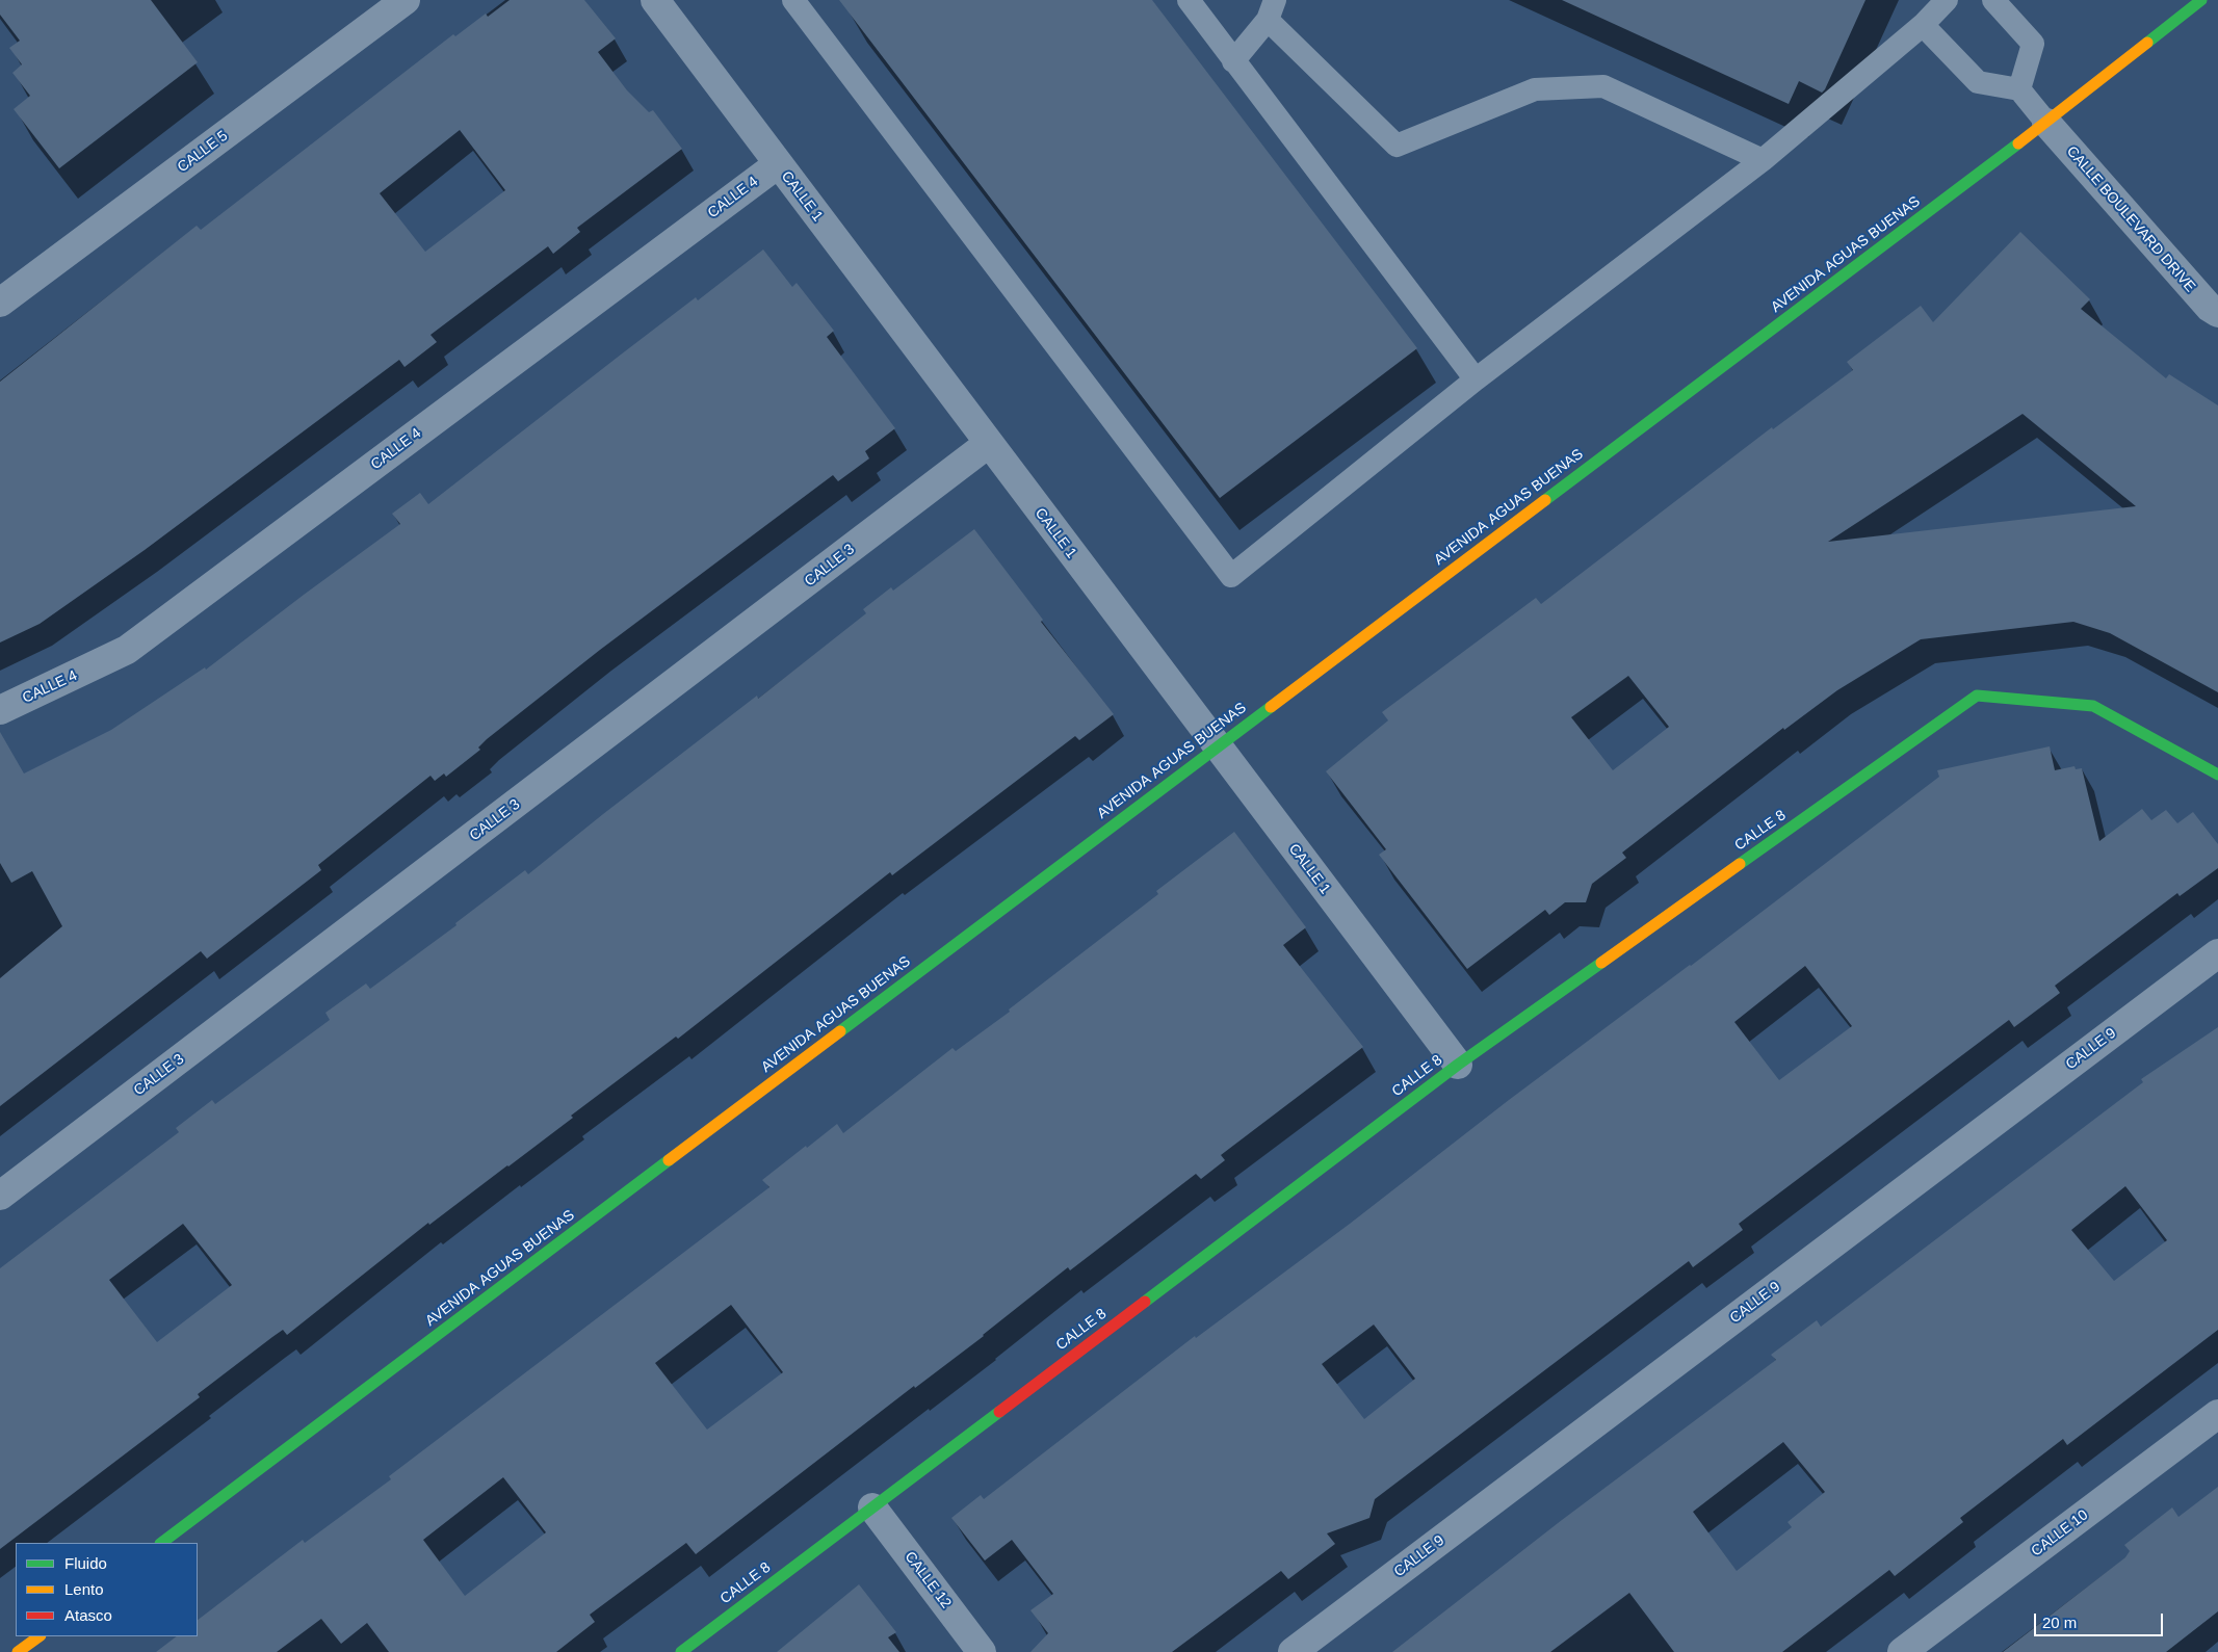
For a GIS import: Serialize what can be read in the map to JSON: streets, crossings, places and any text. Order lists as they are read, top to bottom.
{
  "streets": {
    "street": [
      "CALLE 5",
      "CALLE 1",
      "CALLE 4",
      "CALLE BOULEVARD DRIVE",
      "AVENIDA AGUAS BUENAS",
      "CALLE 3",
      "CALLE 8",
      "CALLE 9",
      "CALLE 10",
      "CALLE 12"
    ]
  },
  "crossings": [
    ["CALLE 1", "CALLE 4"],
    ["CALLE 1", "AVENIDA AGUAS BUENAS"],
    ["CALLE 1", "CALLE 3"],
    ["CALLE 1", "CALLE 8"],
    ["CALLE BOULEVARD DRIVE", "AVENIDA AGUAS BUENAS"],
    ["CALLE 8", "CALLE 12"]
  ],
  "legend": ["Fluido", "Lento", "Atasco"],
  "scale_bar": "20 m"
}
